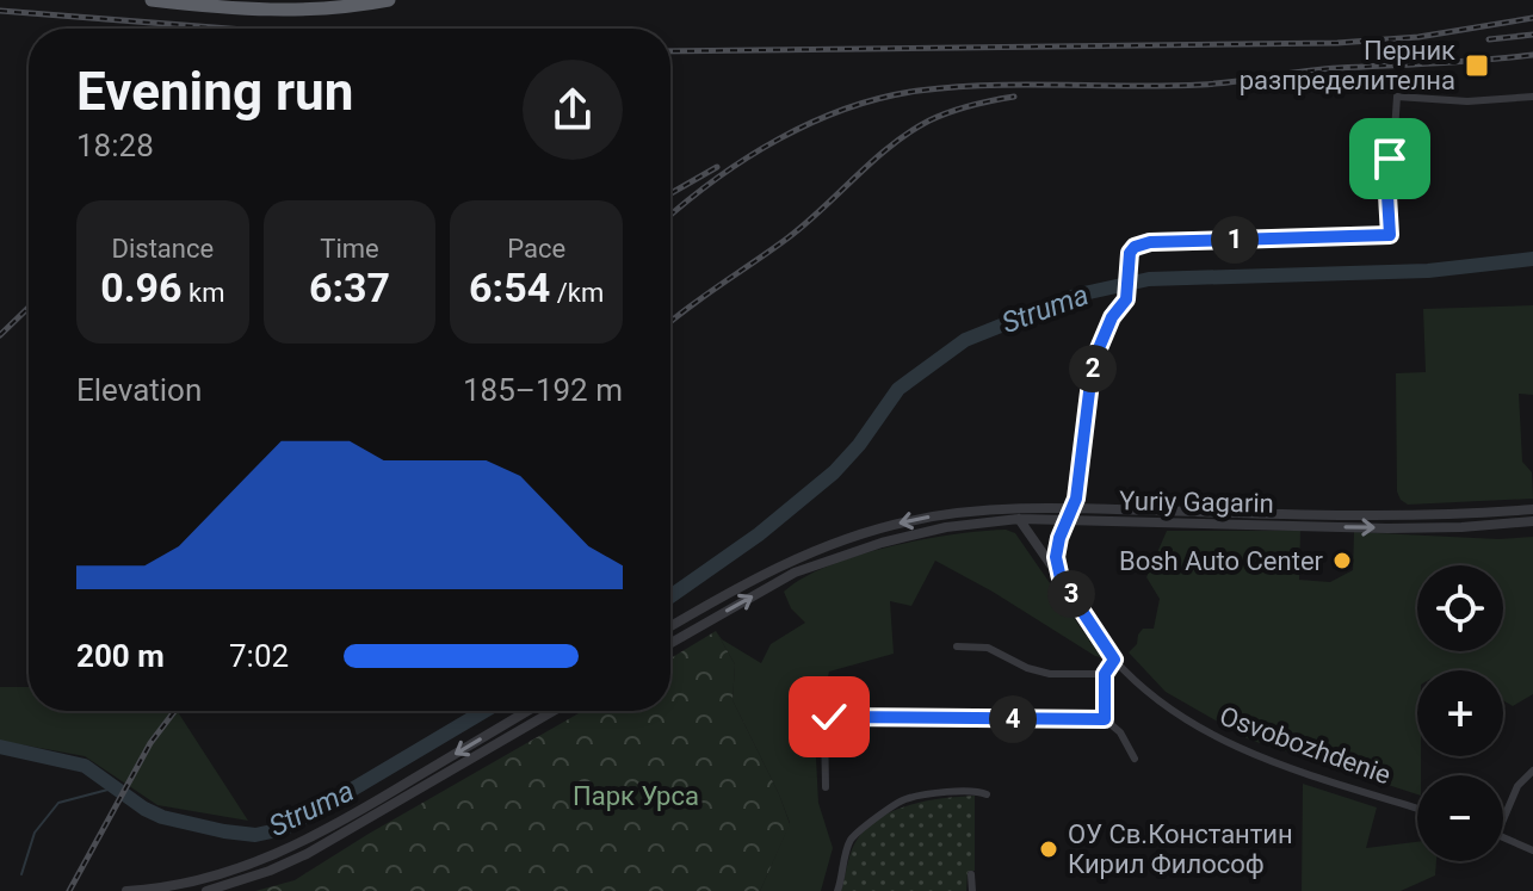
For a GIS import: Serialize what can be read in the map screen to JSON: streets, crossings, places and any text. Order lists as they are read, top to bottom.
{
  "streets": {
    "street": ["Yuriy Gagarin", "Osvobozhdenie"]
  },
  "water": ["Struma"],
  "parks": ["Парк Урса"],
  "places": {
    "transit": ["Перник разпределителна"],
    "other": ["Bosh Auto Center", "ОУ Св.Константин Кирил Философ"]
  },
  "page": {
    "heading": ["Evening run", "18:28"],
    "stats": [
      ["Distance", "0.96 km"],
      ["Time", "6:37"],
      ["Pace", "6:54 /km"]
    ],
    "pins": [
      "1",
      "2",
      "3",
      "4"
    ],
    "chart": ["Elevation", "185–192 m"],
    "map_buttons": ["+", "−"],
    "list": [
      {
        "name": "200 m",
        "note": "7:02"
      }
    ]
  }
}
